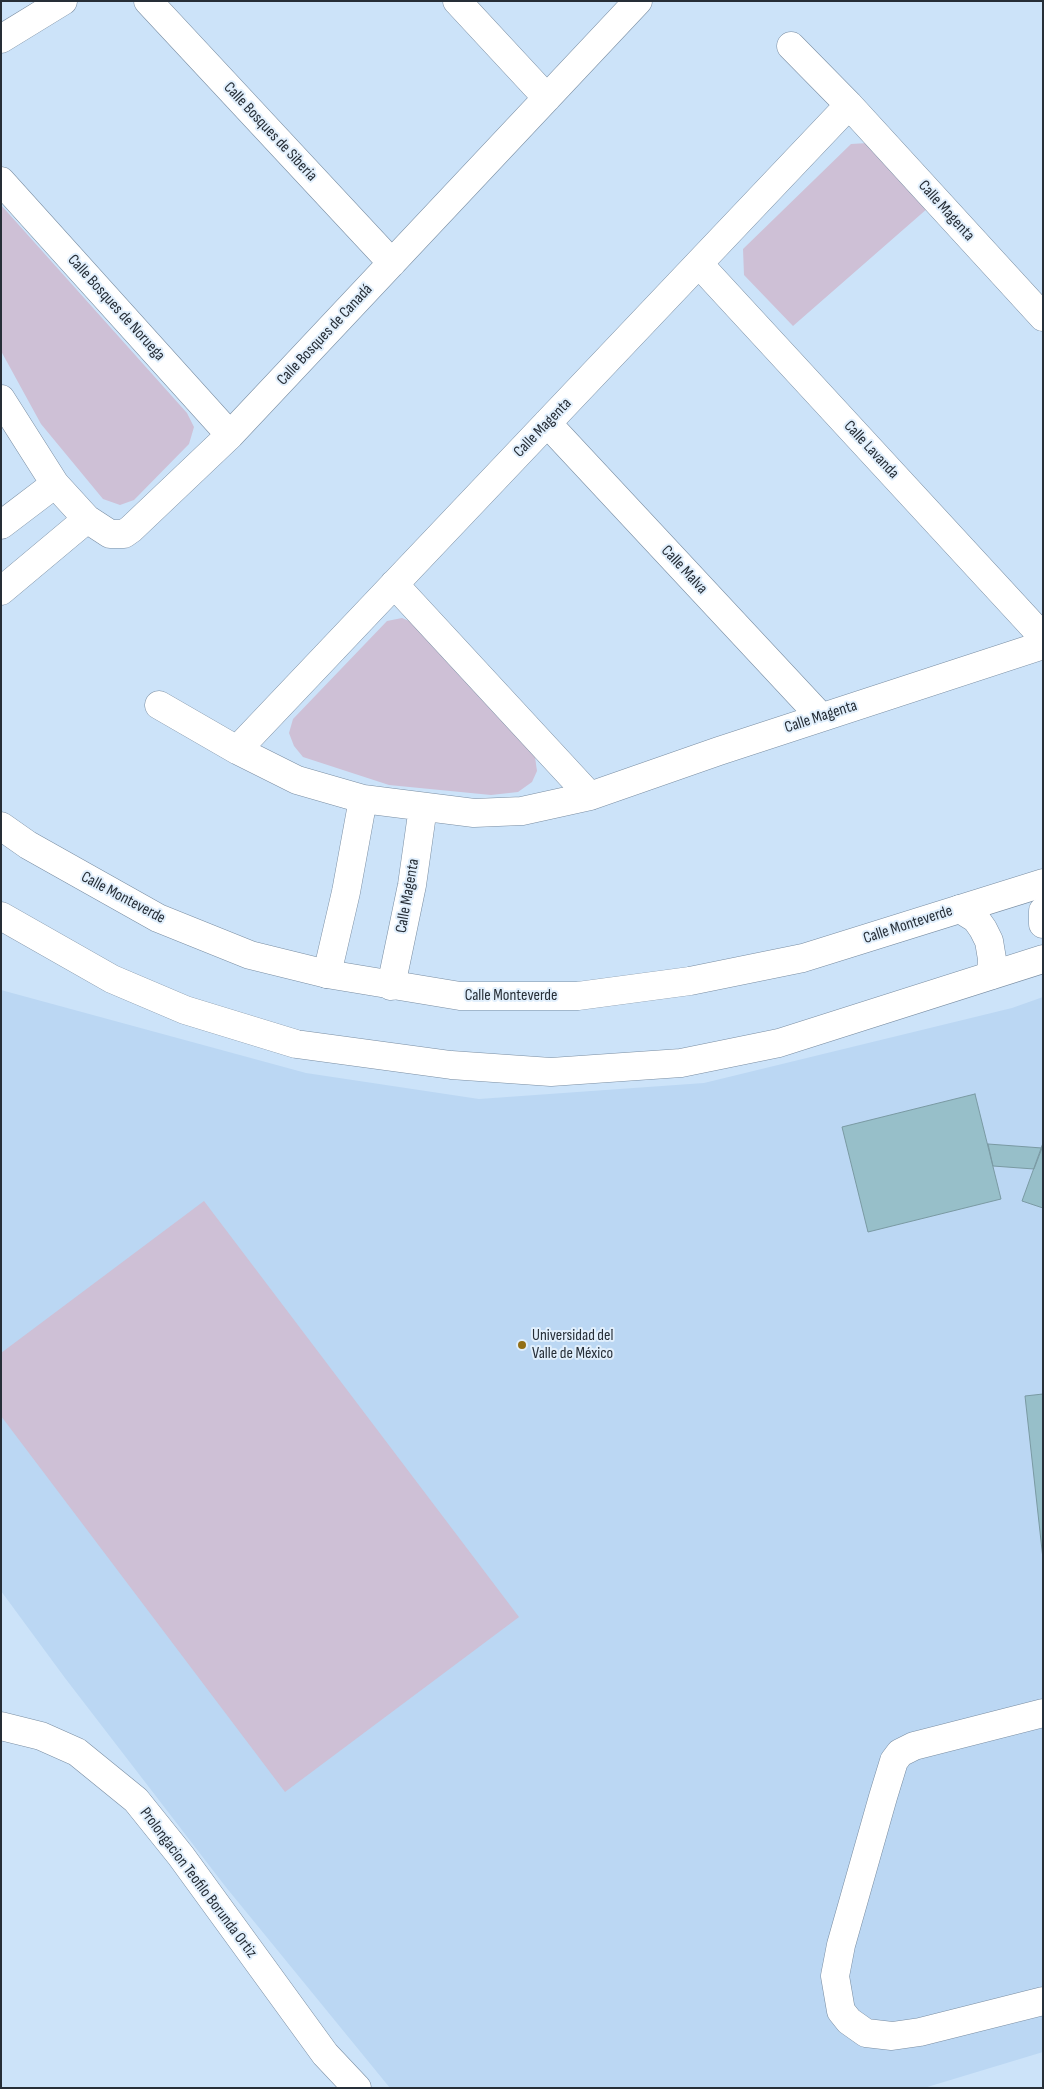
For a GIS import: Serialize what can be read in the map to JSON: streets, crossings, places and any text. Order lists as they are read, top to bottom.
{
  "streets": {
    "street": [
      "Calle Bosques de Siberia",
      "Calle Magenta",
      "Calle Bosques de Noruega",
      "Calle Bosques de Canadá",
      "Calle Lavanda",
      "Calle Malva",
      "Calle Monteverde",
      "Prolongacion Teofilo Borunda Ortiz"
    ]
  },
  "crossings": [
    ["Calle Bosques de Siberia", "Calle Bosques de Canadá"],
    ["Calle Magenta", "Calle Lavanda"],
    ["Calle Magenta", "Calle Malva"],
    ["Calle Magenta", "Calle Monteverde"],
    ["Calle Bosques de Noruega", "Calle Bosques de Canadá"]
  ],
  "places": ["Universidad del Valle de México"]
}
